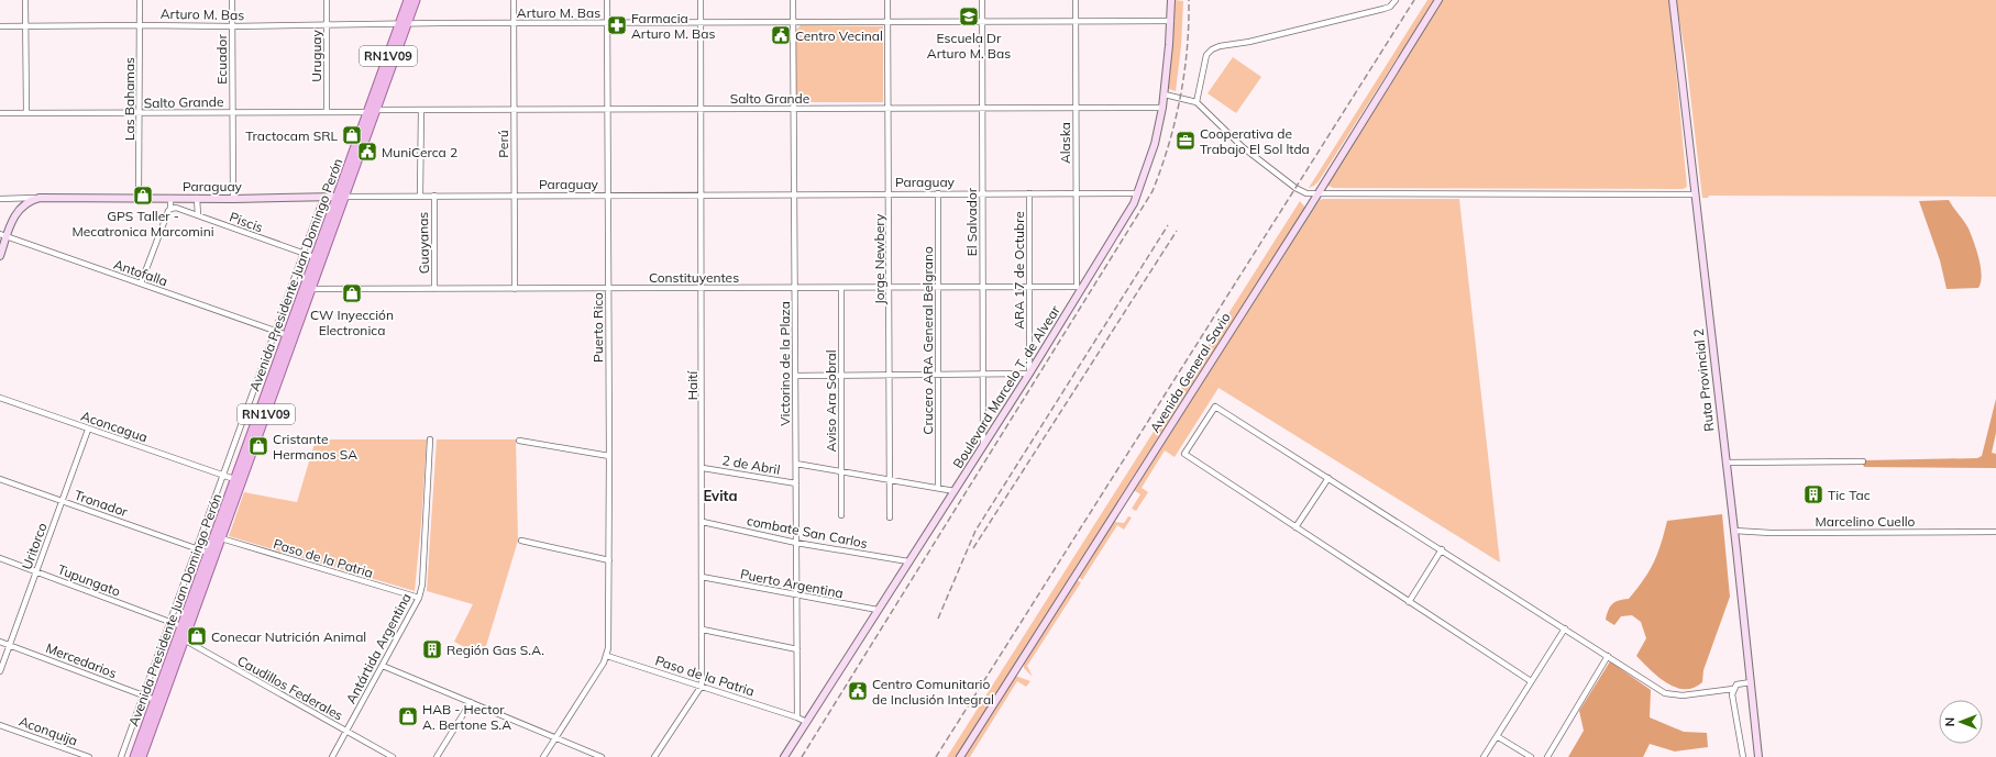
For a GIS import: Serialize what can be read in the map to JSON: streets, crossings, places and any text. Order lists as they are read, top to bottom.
{
  "streets": {
    "main road": [
      "RN1V09",
      "Paraguay",
      "Avenida Presidente Juan Domingo Perón",
      "Avenida General Savio",
      "Ruta Provincial 2",
      "Boulevard Marcelo T. de Alvear"
    ],
    "street": [
      "Arturo M. Bas",
      "Uruguay",
      "Ecuador",
      "Salto Grande",
      "Las Bahamas",
      "Alaska",
      "Perú",
      "Piscis",
      "El Salvador",
      "Guayanas",
      "Jorge Newbery",
      "ARA 17 de Octubre",
      "Antofalla",
      "Constituyentes",
      "Puerto Rico",
      "Crucero ARA General Belgrano",
      "Victorino de la Plaza",
      "Haití",
      "Aviso Ara Sobral",
      "Aconcagua",
      "2 de Abril",
      "Tronador",
      "Marcelino Cuello",
      "combate San Carlos",
      "Uritorco",
      "Paso de la Patria",
      "Tupungato",
      "Puerto Argentina",
      "Antártida Argentina",
      "Mercedarios",
      "Caudillos Federales",
      "Aconquija"
    ]
  },
  "crossings": [
    ["Arturo M. Bas", "Uruguay"],
    ["Arturo M. Bas", "Ecuador"],
    ["Arturo M. Bas", "Las Bahamas"],
    ["Arturo M. Bas", "Alaska"],
    ["Arturo M. Bas", "Perú"],
    ["Arturo M. Bas", "El Salvador"],
    ["Arturo M. Bas", "Jorge Newbery"],
    ["Arturo M. Bas", "Avenida Presidente Juan Domingo Perón"],
    ["Arturo M. Bas", "Puerto Rico"],
    ["Arturo M. Bas", "Victorino de la Plaza"],
    ["Arturo M. Bas", "Haití"],
    ["Arturo M. Bas", "Boulevard Marcelo T. de Alvear"],
    ["Uruguay", "Salto Grande"],
    ["Ecuador", "Salto Grande"],
    ["Ecuador", "Paraguay"],
    ["Salto Grande", "Las Bahamas"],
    ["Salto Grande", "Alaska"],
    ["Salto Grande", "Perú"],
    ["Salto Grande", "El Salvador"],
    ["Salto Grande", "Guayanas"],
    ["Salto Grande", "Jorge Newbery"],
    ["Salto Grande", "Avenida Presidente Juan Domingo Perón"],
    ["Salto Grande", "Puerto Rico"],
    ["Salto Grande", "Victorino de la Plaza"],
    ["Salto Grande", "Haití"],
    ["Salto Grande", "Boulevard Marcelo T. de Alvear"],
    ["Las Bahamas", "Paraguay"],
    ["Alaska", "Paraguay"],
    ["Alaska", "Constituyentes"],
    ["Alaska", "Boulevard Marcelo T. de Alvear"],
    ["Perú", "Paraguay"],
    ["Perú", "Constituyentes"],
    ["Paraguay", "El Salvador"],
    ["Paraguay", "Guayanas"],
    ["Paraguay", "Jorge Newbery"],
    ["Paraguay", "ARA 17 de Octubre"],
    ["Paraguay", "Avenida Presidente Juan Domingo Perón"],
    ["Paraguay", "Puerto Rico"],
    ["Paraguay", "Crucero ARA General Belgrano"],
    ["Paraguay", "Victorino de la Plaza"],
    ["Paraguay", "Haití"],
    ["Paraguay", "Boulevard Marcelo T. de Alvear"],
    ["Piscis", "Avenida Presidente Juan Domingo Perón"],
    ["El Salvador", "Constituyentes"],
    ["El Salvador", "Boulevard Marcelo T. de Alvear"],
    ["Guayanas", "Constituyentes"],
    ["Jorge Newbery", "Constituyentes"],
    ["ARA 17 de Octubre", "Constituyentes"],
    ["ARA 17 de Octubre", "Boulevard Marcelo T. de Alvear"],
    ["Antofalla", "Avenida Presidente Juan Domingo Perón"],
    ["Avenida Presidente Juan Domingo Perón", "Constituyentes"],
    ["Avenida Presidente Juan Domingo Perón", "Aconcagua"],
    ["Avenida Presidente Juan Domingo Perón", "Tronador"],
    ["Avenida Presidente Juan Domingo Perón", "Paso de la Patria"],
    ["Avenida Presidente Juan Domingo Perón", "Tupungato"],
    ["Avenida Presidente Juan Domingo Perón", "Mercedarios"],
    ["Avenida Presidente Juan Domingo Perón", "Caudillos Federales"],
    ["Constituyentes", "Puerto Rico"],
    ["Constituyentes", "Crucero ARA General Belgrano"],
    ["Constituyentes", "Victorino de la Plaza"],
    ["Constituyentes", "Haití"],
    ["Constituyentes", "Boulevard Marcelo T. de Alvear"],
    ["Constituyentes", "Aviso Ara Sobral"],
    ["Puerto Rico", "Paso de la Patria"],
    ["Victorino de la Plaza", "2 de Abril"],
    ["Victorino de la Plaza", "combate San Carlos"],
    ["Victorino de la Plaza", "Paso de la Patria"],
    ["Victorino de la Plaza", "Puerto Argentina"],
    ["Ruta Provincial 2", "Marcelino Cuello"],
    ["Haití", "2 de Abril"],
    ["Haití", "combate San Carlos"],
    ["Haití", "Paso de la Patria"],
    ["Haití", "Puerto Argentina"],
    ["Boulevard Marcelo T. de Alvear", "combate San Carlos"],
    ["Boulevard Marcelo T. de Alvear", "Puerto Argentina"],
    ["Aconcagua", "Uritorco"],
    ["Tronador", "Uritorco"],
    ["Uritorco", "Tupungato"],
    ["Uritorco", "Mercedarios"],
    ["Paso de la Patria", "Antártida Argentina"],
    ["Antártida Argentina", "Caudillos Federales"]
  ],
  "districts": ["Evita"],
  "places": {
    "school or university": ["Escuela Dr Arturo M. Bas"],
    "pharmacy": ["Farmacia Arturo M. Bas"],
    "public building": ["Centro Vecinal", "MuniCerca 2", "Centro Comunitario de Inclusión Integral"],
    "shop": [
      "Tractocam SRL",
      "GPS Taller - Mecatronica Marcomini",
      "CW Inyección Electronica",
      "Cristante Hermanos SA",
      "Conecar Nutrición Animal",
      "HAB - Hector A. Bertone S.A"
    ],
    "office": ["Cooperativa de Trabajo El Sol ltda"],
    "building": ["Tic Tac", "Región Gas S.A."]
  },
  "north": "left"
}
